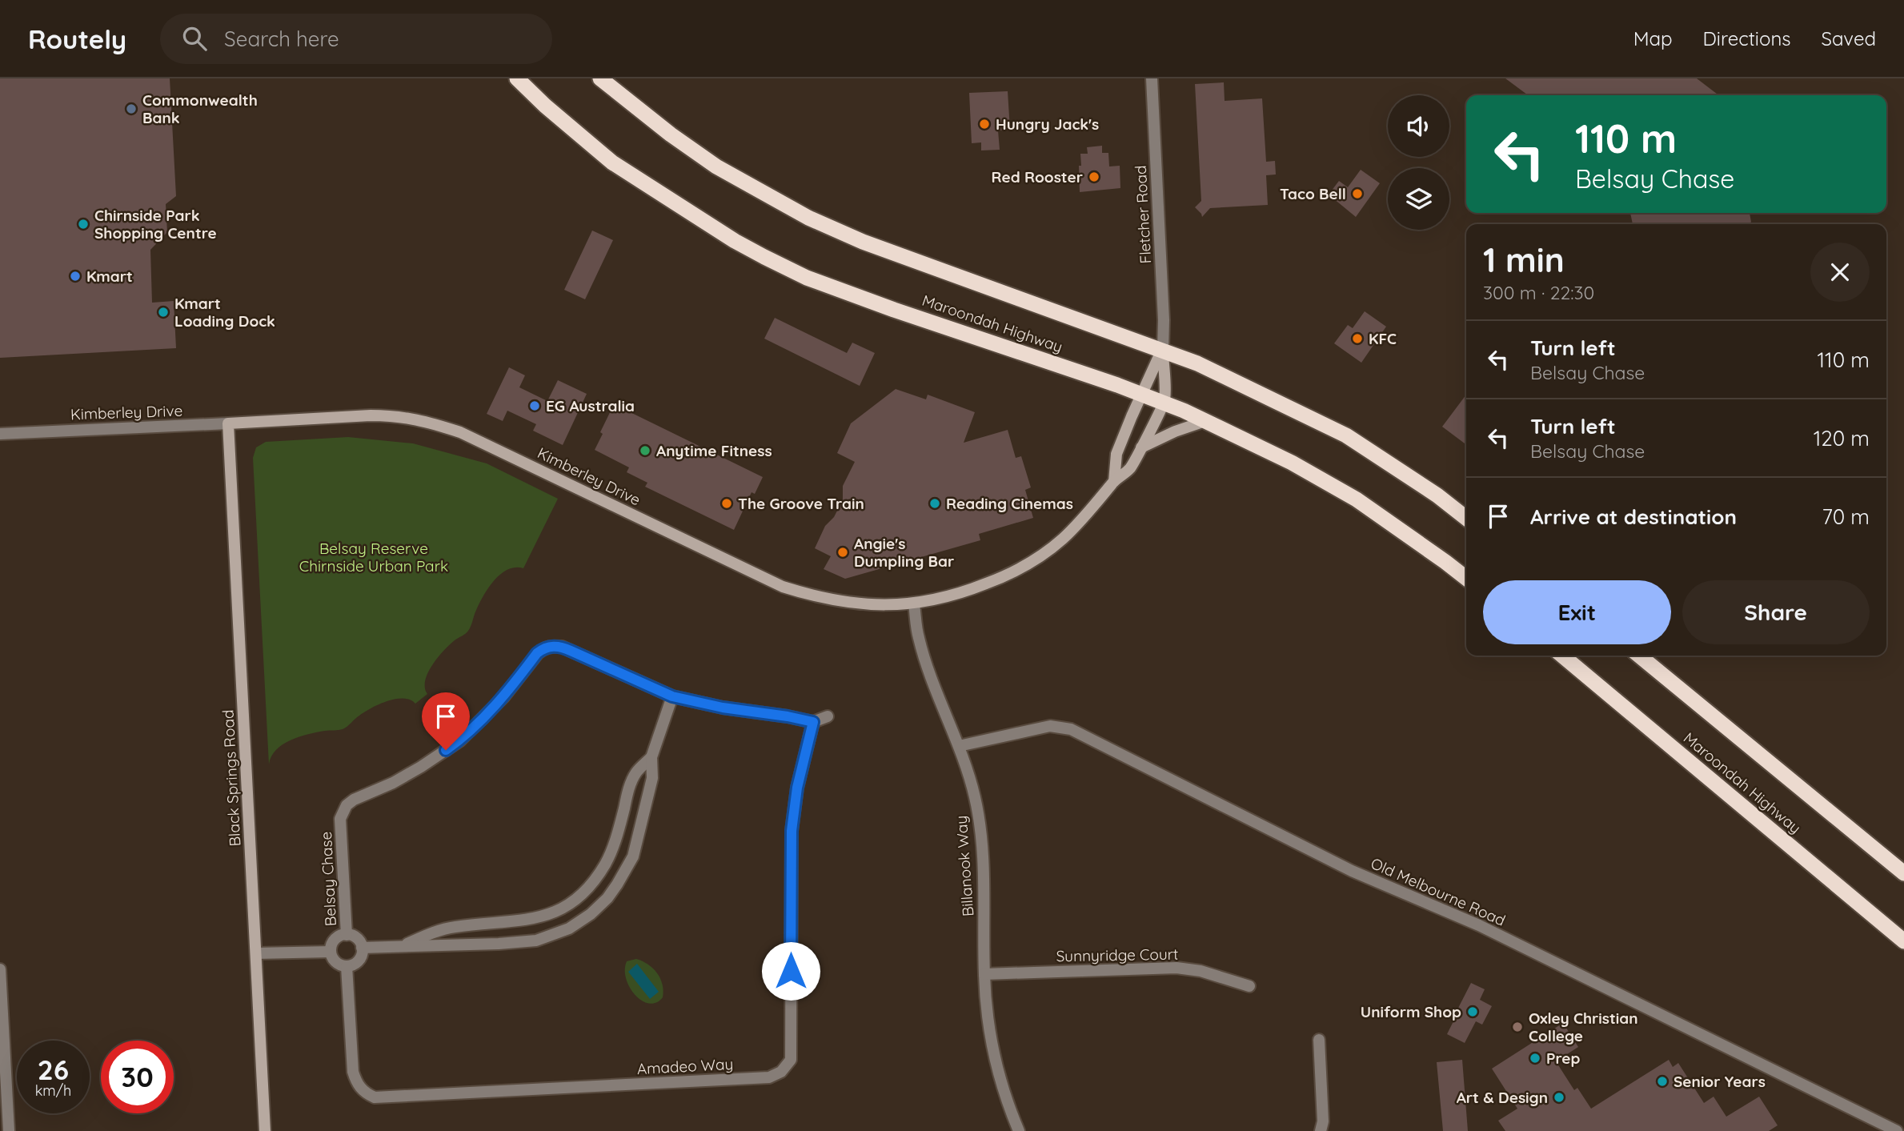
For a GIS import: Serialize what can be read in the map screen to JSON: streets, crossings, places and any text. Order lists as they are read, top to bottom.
{
  "streets": {
    "highway": ["Maroondah Highway"],
    "main road": ["Kimberley Drive", "Black Springs Road"],
    "street": [
      "Fletcher Road",
      "Billanook Way",
      "Belsay Chase",
      "Old Melbourne Road",
      "Sunnyridge Court",
      "Amadeo Way"
    ]
  },
  "crossings": [
    ["Fletcher Road", "Maroondah Highway"],
    ["Fletcher Road", "Kimberley Drive"],
    ["Maroondah Highway", "Kimberley Drive"],
    ["Kimberley Drive", "Black Springs Road"],
    ["Kimberley Drive", "Billanook Way"],
    ["Billanook Way", "Old Melbourne Road"],
    ["Billanook Way", "Sunnyridge Court"],
    ["Belsay Chase", "Amadeo Way"]
  ],
  "parks": ["Belsay Reserve Chirnside Urban Park"],
  "places": [
    "Commonwealth Bank",
    "Hungry Jack's",
    "Red Rooster",
    "Taco Bell",
    "Chirnside Park Shopping Centre",
    "Kmart",
    "Kmart Loading Dock",
    "KFC",
    "EG Australia",
    "Anytime Fitness",
    "The Groove Train",
    "Reading Cinemas",
    "Angie's Dumpling Bar",
    "Uniform Shop",
    "Oxley Christian College",
    "Prep",
    "Senior Years",
    "Art & Design"
  ],
  "page": {
    "header": "Routely",
    "search": "Search here",
    "nav": ["Map", "Directions", "Saved"],
    "turn": ["110 m", "Belsay Chase"],
    "heading": ["1 min", "300 m · 22:30"],
    "list": [
      {
        "name": "Turn left",
        "note": "Belsay Chase",
        "value": "110 m"
      },
      {
        "name": "Turn left",
        "note": "Belsay Chase",
        "value": "120 m"
      },
      {
        "name": "Arrive at destination",
        "value": "70 m"
      }
    ],
    "buttons": ["Exit", "Share"],
    "speed": "26 km/h",
    "limit": "30"
  }
}
